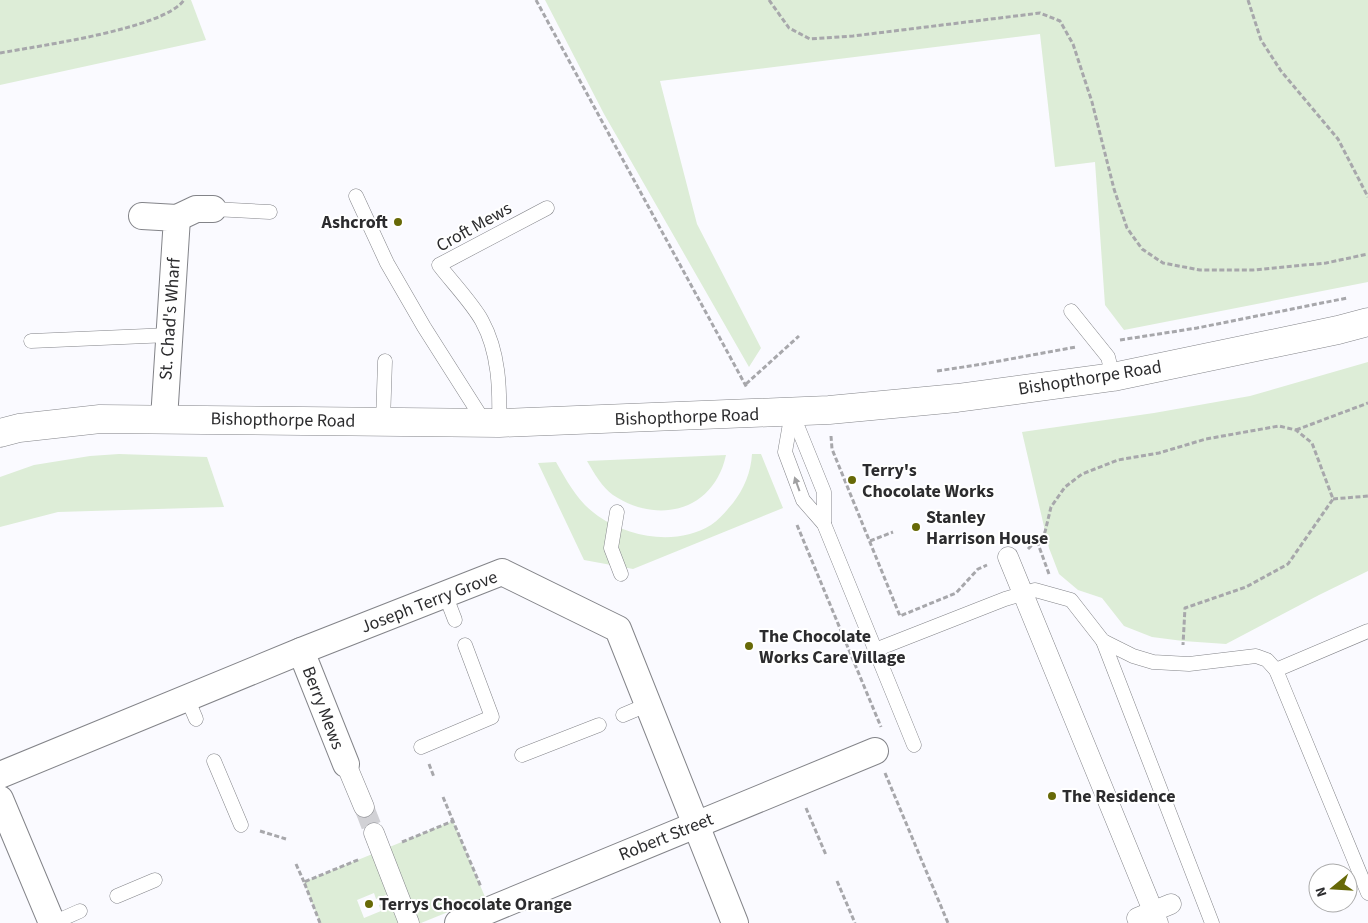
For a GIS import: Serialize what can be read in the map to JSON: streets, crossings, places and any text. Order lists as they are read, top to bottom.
{
  "streets": {
    "street": [
      "St. Chad's Wharf",
      "Bishopthorpe Road",
      "Joseph Terry Grove",
      "Berry Mews",
      "Robert Street"
    ],
    "lane": ["Croft Mews"]
  },
  "crossings": [
    ["Croft Mews", "Bishopthorpe Road"],
    ["St. Chad's Wharf", "Bishopthorpe Road"],
    ["Joseph Terry Grove", "Berry Mews"],
    ["Joseph Terry Grove", "Robert Street"]
  ],
  "places": [
    "Ashcroft",
    "Terry's Chocolate Works",
    "Stanley Harrison House",
    "The Chocolate Works Care Village",
    "The Residence",
    "Terrys Chocolate Orange"
  ],
  "north": "left"
}
